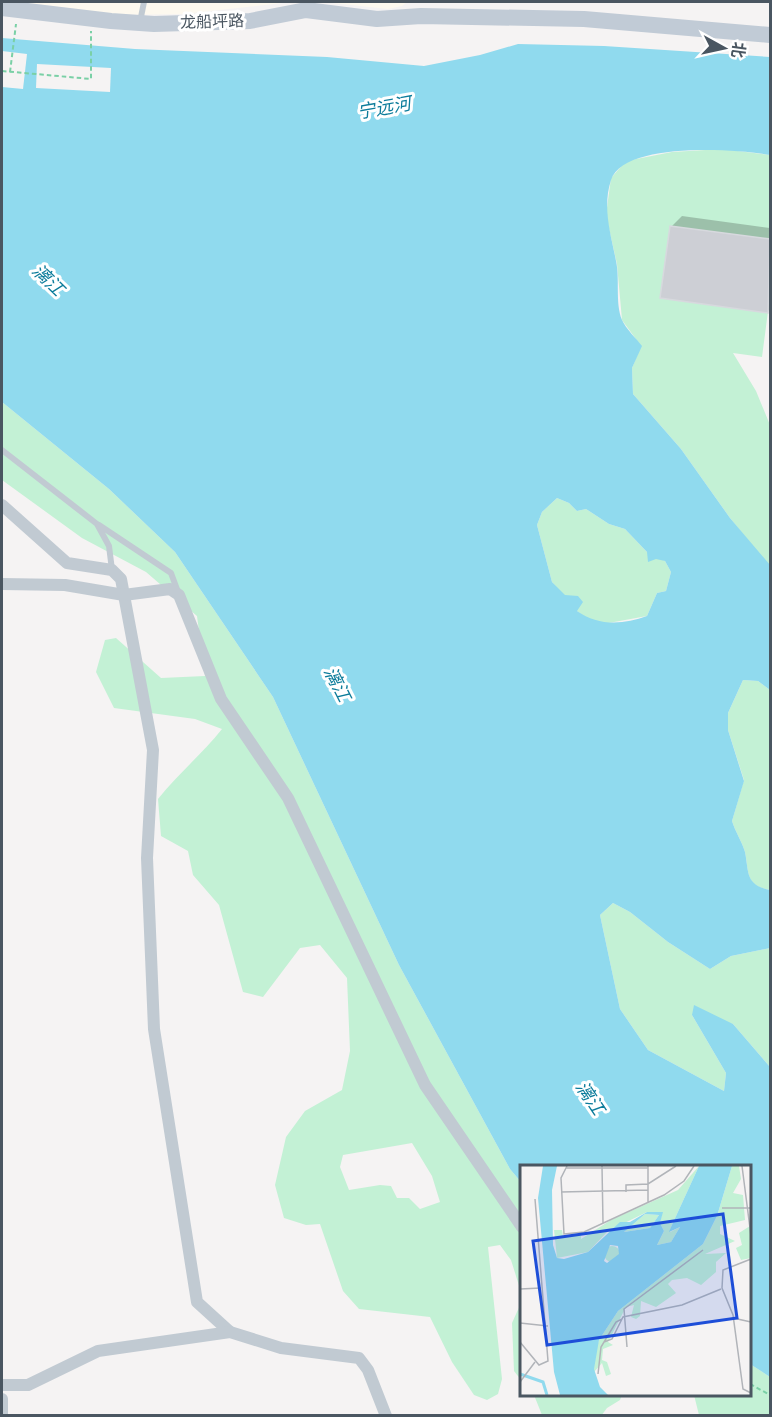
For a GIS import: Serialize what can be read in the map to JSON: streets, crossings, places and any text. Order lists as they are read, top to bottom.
{
  "streets": {
    "street": ["龙船坪路"]
  },
  "water": ["宁远河", "漓江"],
  "north": "right"
}
